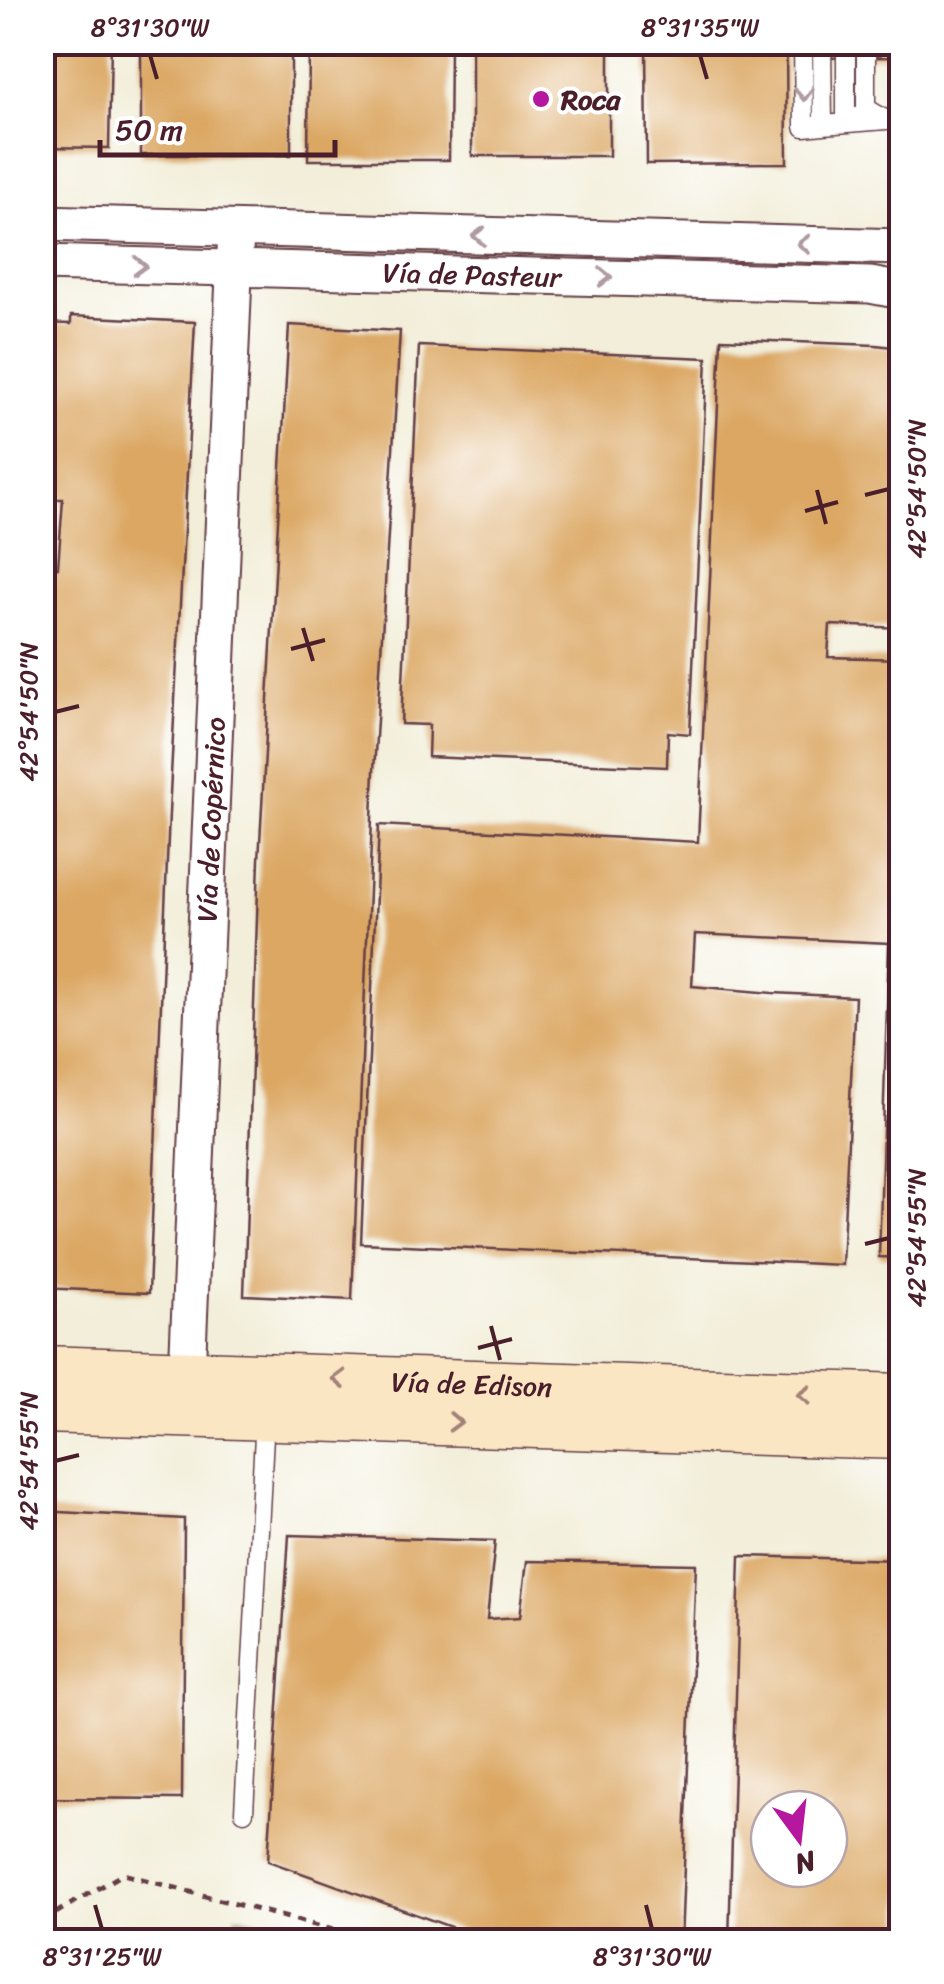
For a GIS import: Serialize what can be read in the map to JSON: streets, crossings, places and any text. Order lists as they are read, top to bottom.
{
  "streets": {
    "main road": ["Vía de Edison"],
    "street": ["Vía de Pasteur", "Vía de Copérnico"]
  },
  "crossings": [
    ["Vía de Pasteur", "Vía de Copérnico"],
    ["Vía de Copérnico", "Vía de Edison"]
  ],
  "places": ["Roca"],
  "scale_bar": "50 m",
  "north": "bottom",
  "coordinates": [
    "8°31'30\"W",
    "8°31'35\"W",
    "42°54'50\"N",
    "42°54'55\"N",
    "8°31'25\"W"
  ]
}
